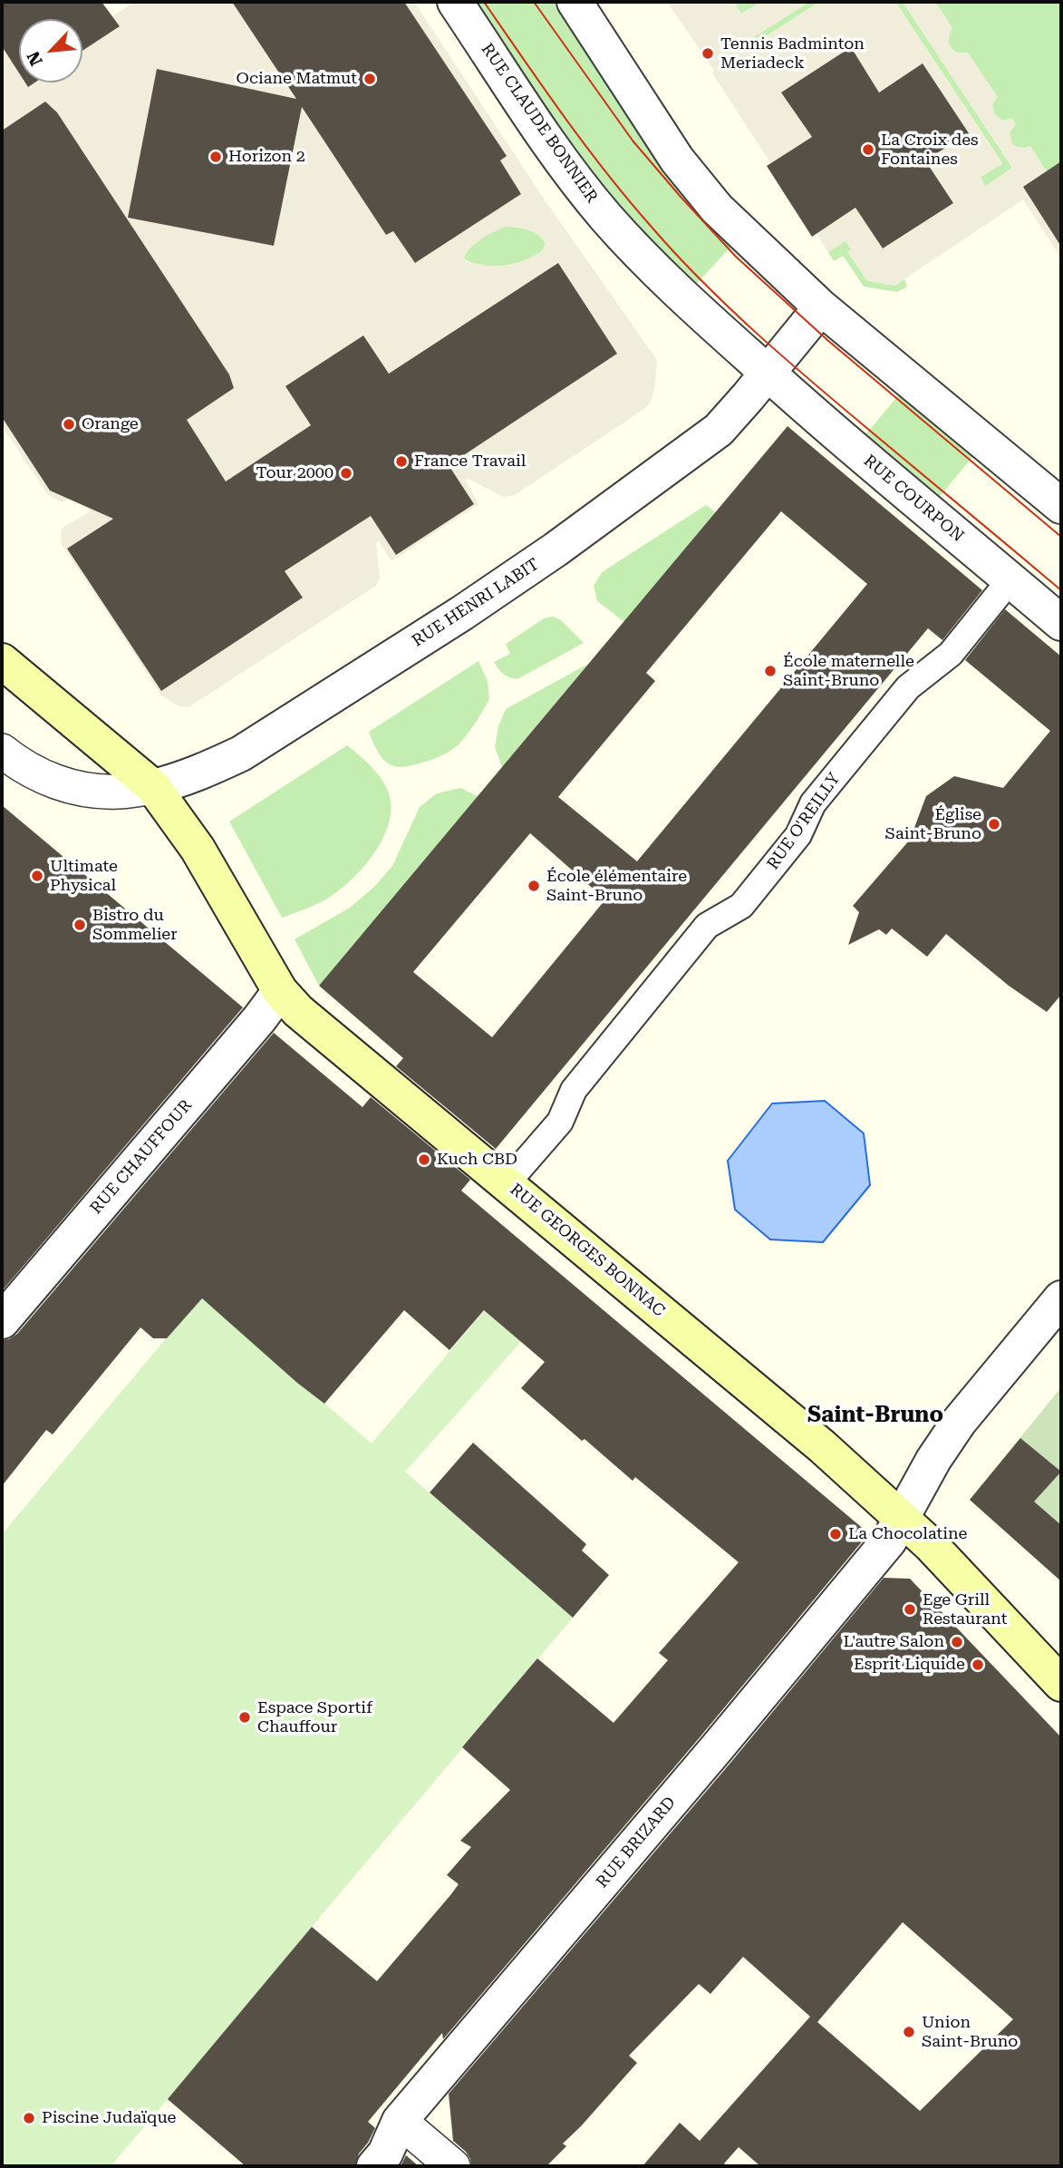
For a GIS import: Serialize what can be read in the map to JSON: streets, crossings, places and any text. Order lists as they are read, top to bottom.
{
  "streets": {
    "main road": ["RUE GEORGES BONNAC"],
    "street": [
      "RUE CLAUDE BONNIER",
      "RUE COURPON",
      "RUE HENRI LABIT",
      "RUE O'REILLY",
      "RUE CHAUFFOUR",
      "RUE BRIZARD"
    ]
  },
  "crossings": [
    ["RUE CLAUDE BONNIER", "RUE COURPON"],
    ["RUE CLAUDE BONNIER", "RUE HENRI LABIT"],
    ["RUE COURPON", "RUE HENRI LABIT"],
    ["RUE COURPON", "RUE O'REILLY"],
    ["RUE HENRI LABIT", "RUE GEORGES BONNAC"],
    ["RUE O'REILLY", "RUE GEORGES BONNAC"],
    ["RUE CHAUFFOUR", "RUE GEORGES BONNAC"],
    ["RUE GEORGES BONNAC", "RUE BRIZARD"]
  ],
  "districts": ["Saint-Bruno"],
  "places": [
    "Tennis Badminton Meriadeck",
    "Ociane Matmut",
    "La Croix des Fontaines",
    "Horizon 2",
    "Orange",
    "France Travail",
    "Tour 2000",
    "École maternelle Saint-Bruno",
    "Église Saint-Bruno",
    "Ultimate Physical",
    "École élémentaire Saint-Bruno",
    "Bistro du Sommelier",
    "Kuch CBD",
    "La Chocolatine",
    "Ege Grill Restaurant",
    "L'autre Salon",
    "Esprit Liquide",
    "Espace Sportif Chauffour",
    "Union Saint-Bruno",
    "Piscine Judaïque"
  ],
  "north": "bottom left"
}
